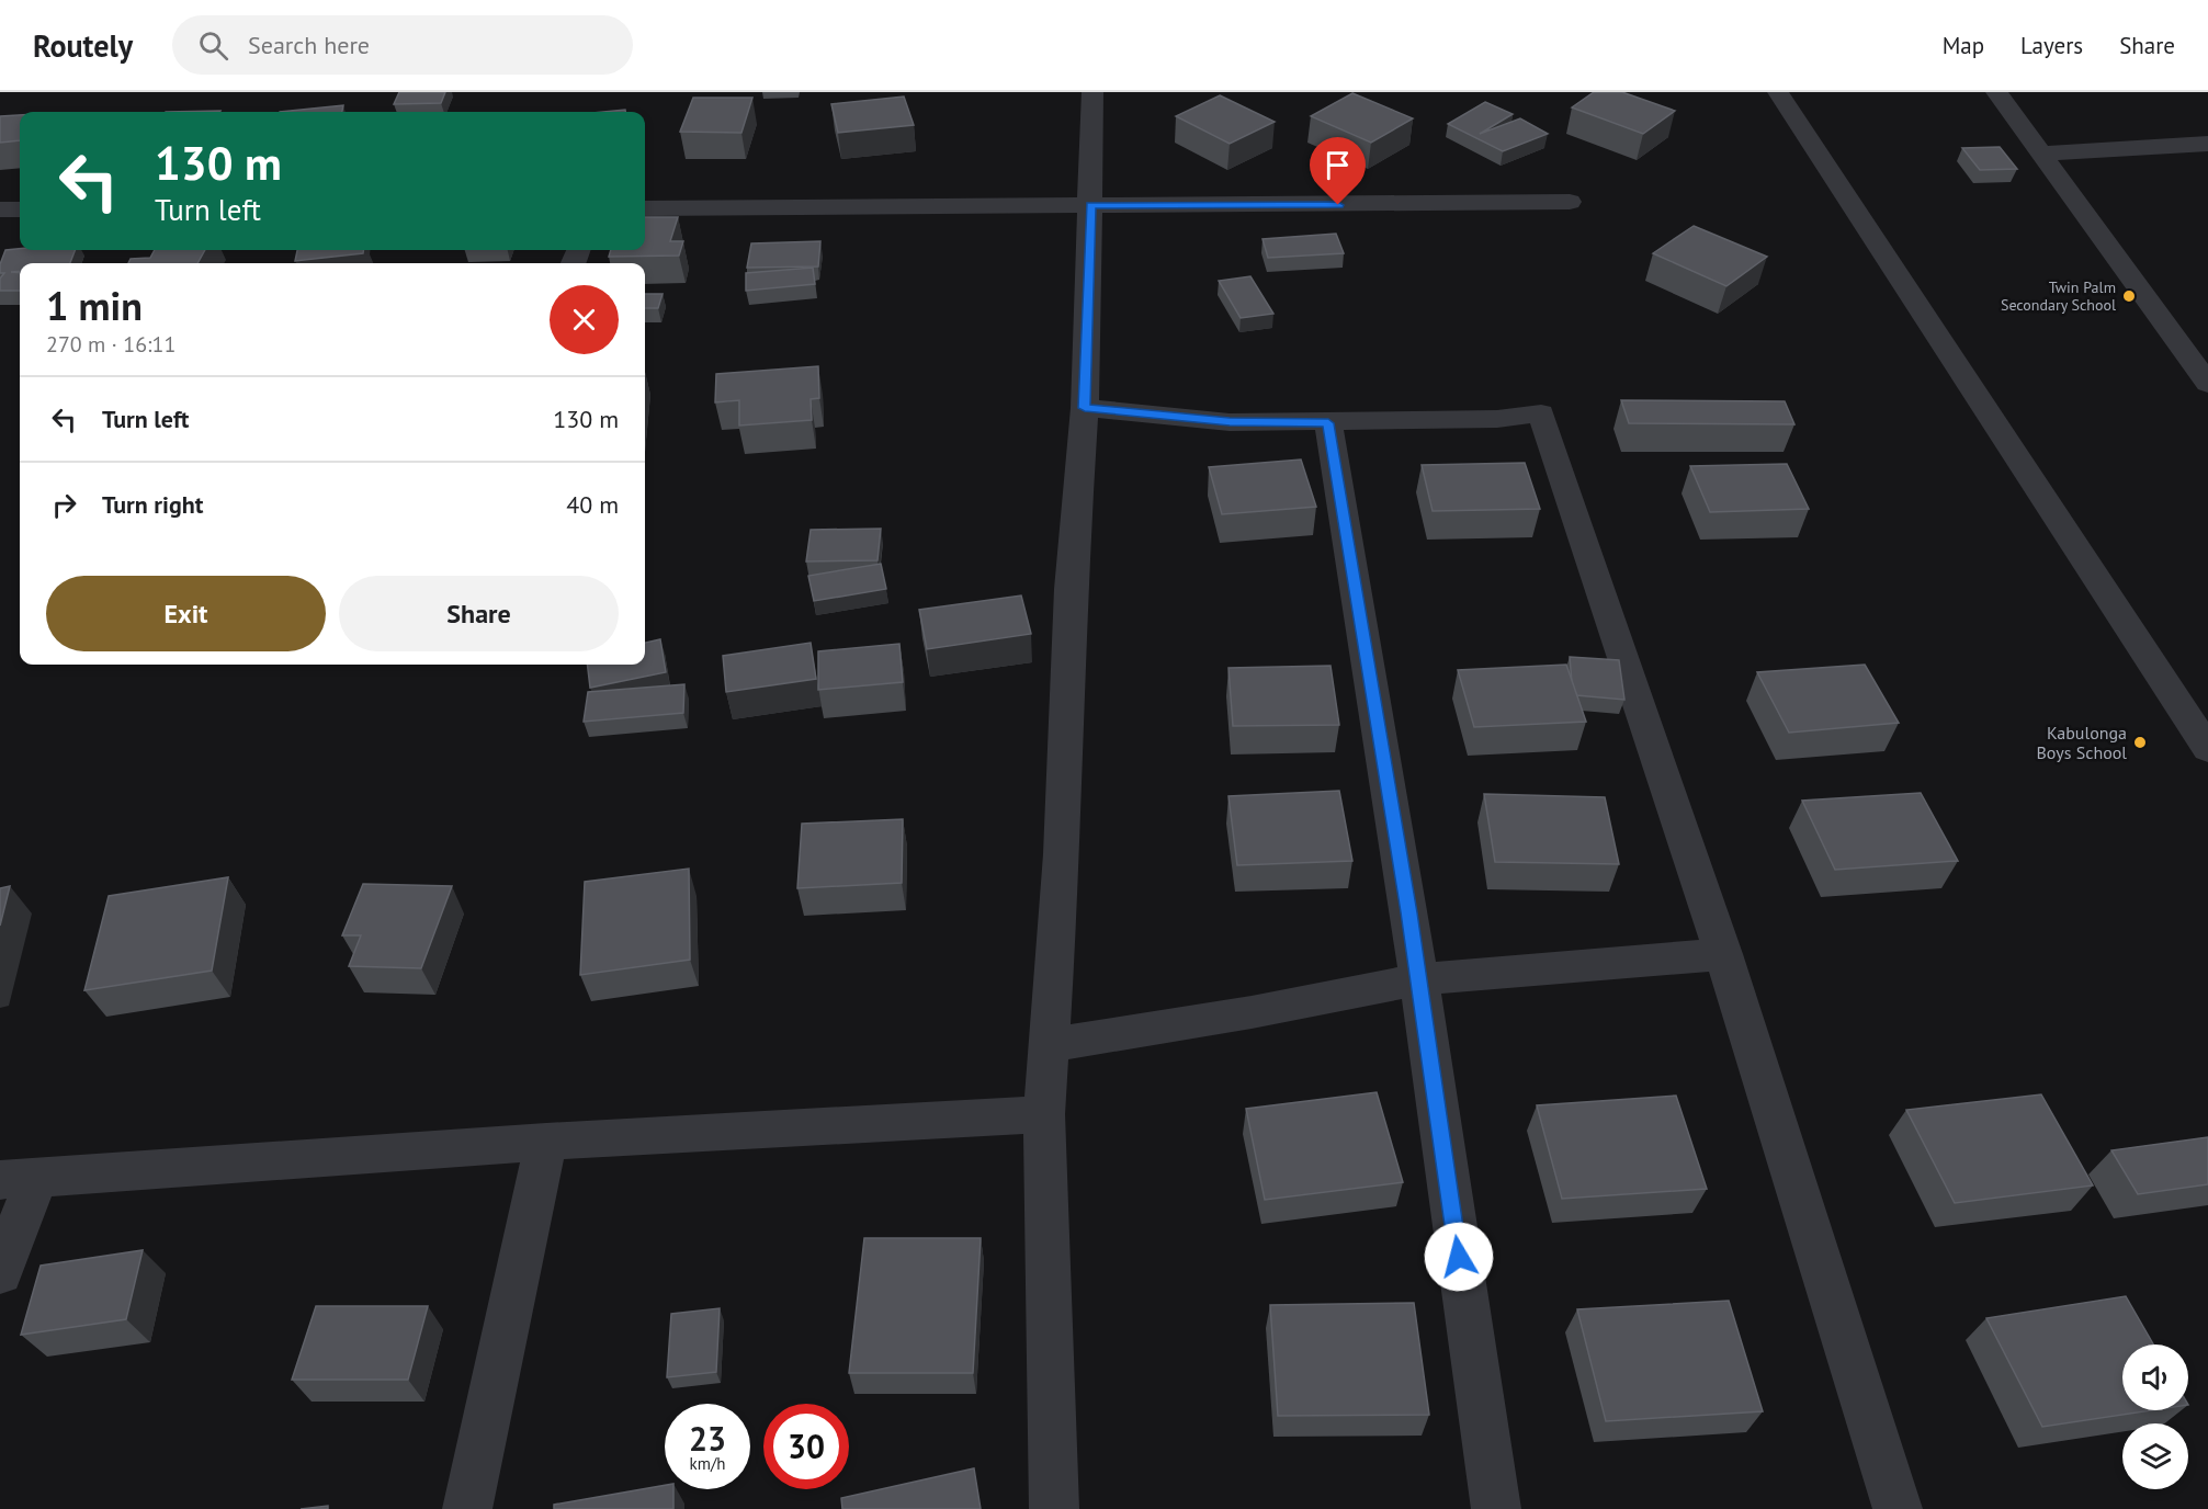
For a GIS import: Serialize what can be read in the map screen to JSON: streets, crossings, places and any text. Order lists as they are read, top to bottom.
{
  "places": ["Twin Palm Secondary School", "Kabulonga Boys School"],
  "page": {
    "header": "Routely",
    "search": "Search here",
    "nav": ["Map", "Layers", "Share"],
    "turn": ["130 m", "Turn left"],
    "heading": ["1 min", "270 m · 16:11"],
    "list": [
      {
        "name": "Turn left",
        "value": "130 m"
      },
      {
        "name": "Turn right",
        "value": "40 m"
      }
    ],
    "buttons": ["Exit", "Share"],
    "speed": "23 km/h",
    "limit": "30"
  }
}
